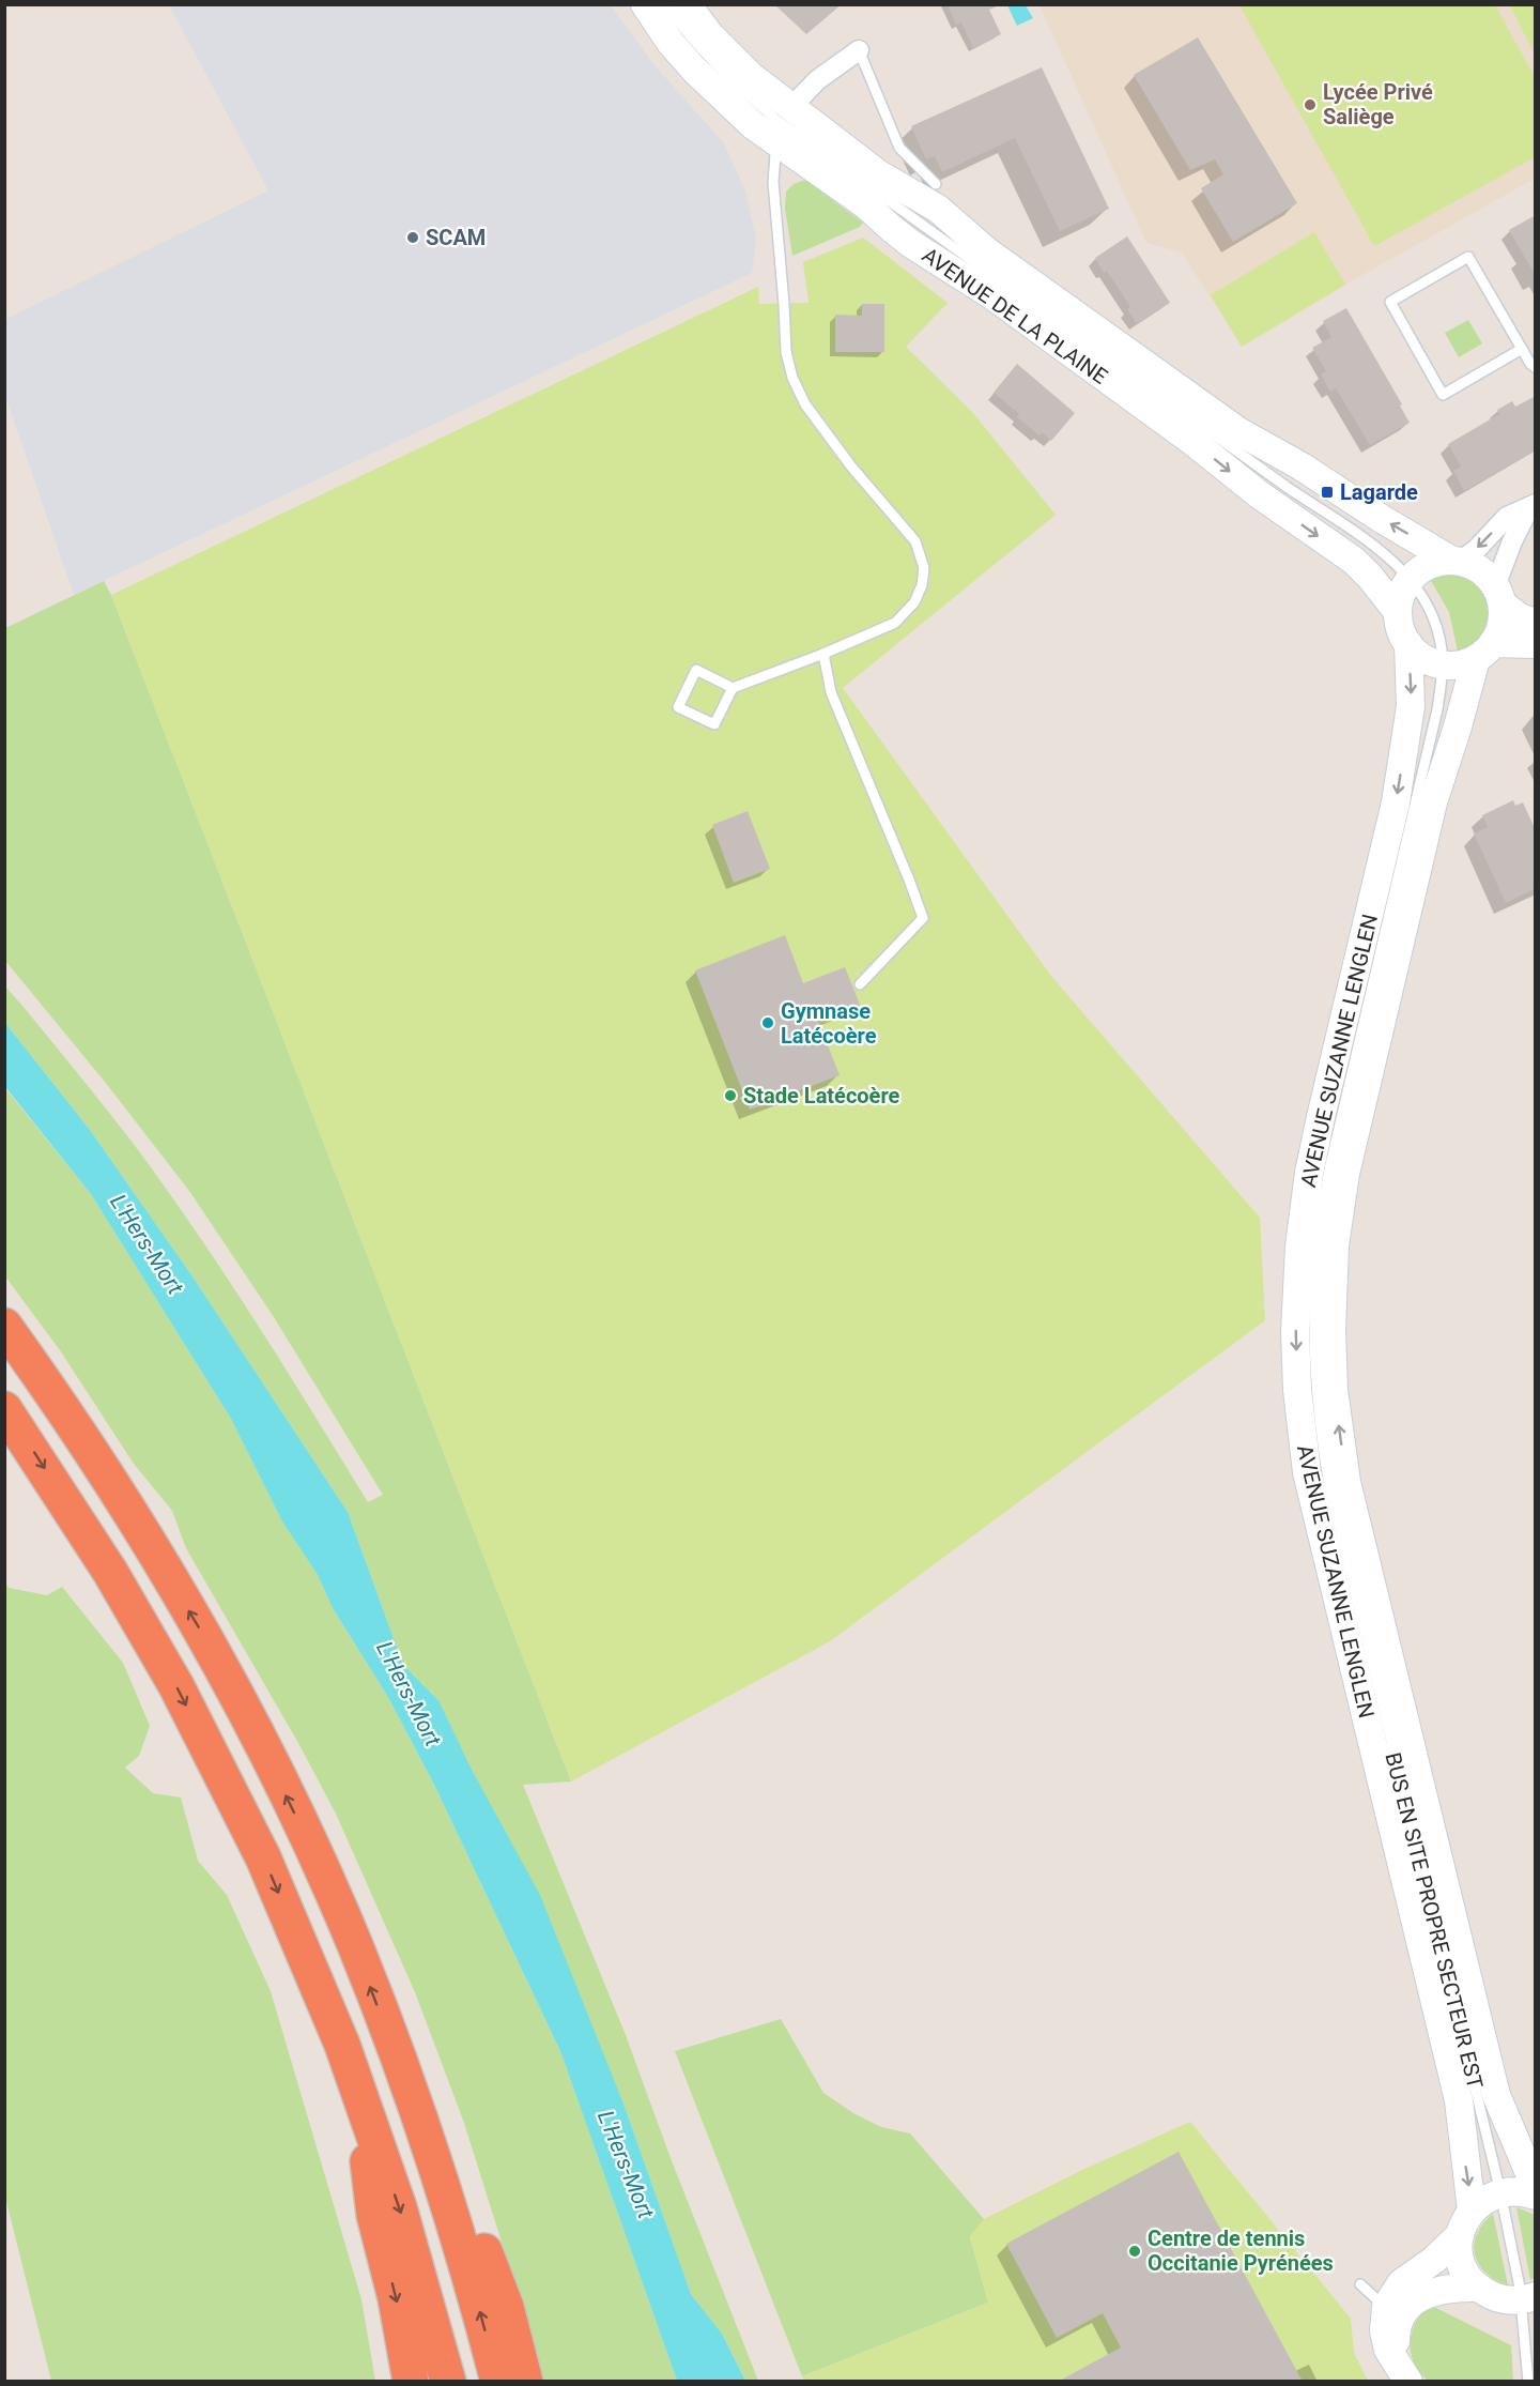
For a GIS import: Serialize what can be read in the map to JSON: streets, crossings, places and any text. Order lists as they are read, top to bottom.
{
  "streets": {
    "street": ["AVENUE DE LA PLAINE", "AVENUE SUZANNE LENGLEN"],
    "lane": ["BUS EN SITE PROPRE SECTEUR EST"]
  },
  "crossings": [
    ["AVENUE DE LA PLAINE", "AVENUE SUZANNE LENGLEN"]
  ],
  "water": ["L'Hers-Mort"],
  "places": {
    "other": [
      "Lycée Privé Saliège",
      "SCAM",
      "Gymnase Latécoère",
      "Stade Latécoère",
      "Centre de tennis Occitanie Pyrénées"
    ],
    "transit": ["Lagarde"]
  }
}
